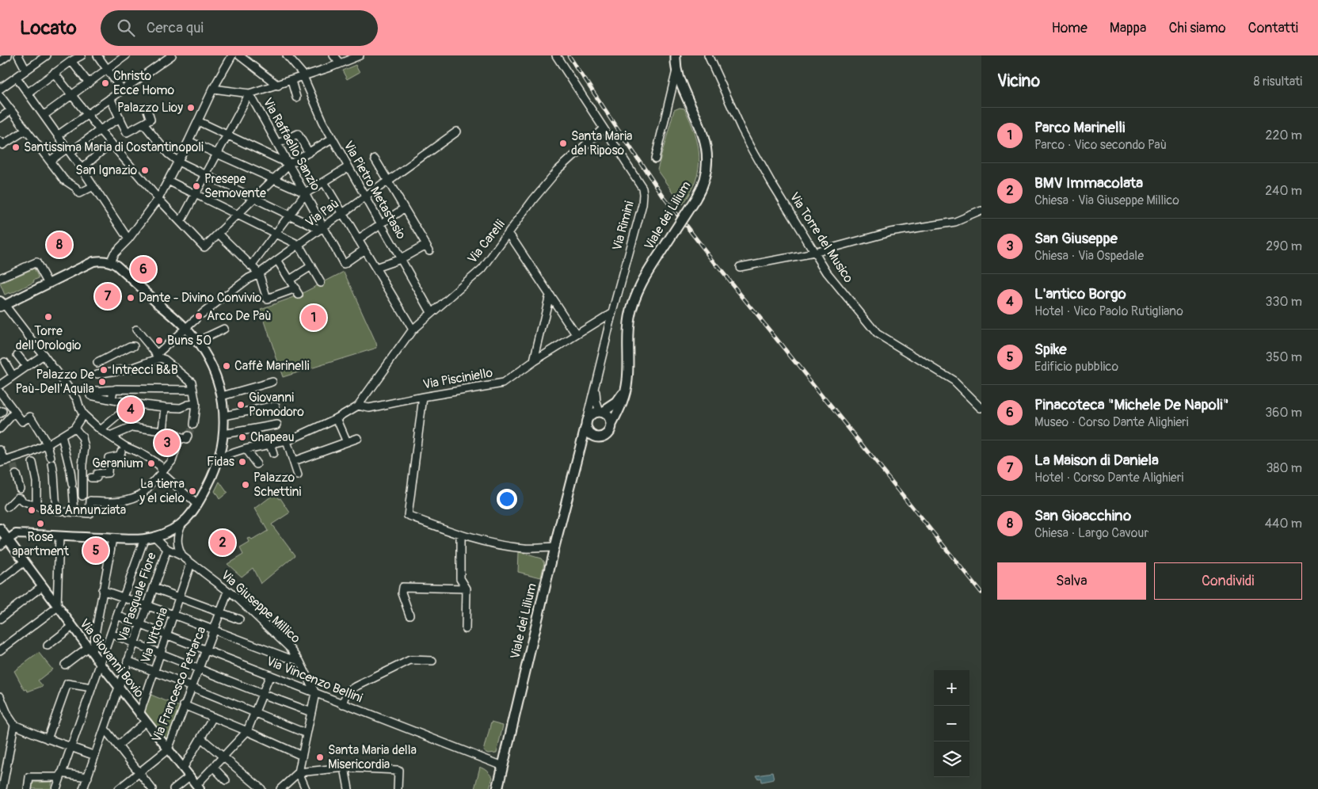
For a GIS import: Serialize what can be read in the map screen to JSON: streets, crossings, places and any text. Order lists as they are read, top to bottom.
{
  "streets": {
    "main road": ["Viale dei Lilium"],
    "street": [
      "Via Raffaello Sanzio",
      "Via Pietro Metastasio",
      "Via Paù",
      "Via Rimini",
      "Via Torre del Musico",
      "Via Carelli",
      "Via Pisciniello",
      "Via Pasquale Fiore",
      "Via Giuseppe Millico",
      "Via Vittoria",
      "Via Giovanni Bovio",
      "Via Vincenzo Bellini",
      "Via Francesco Petrarca"
    ]
  },
  "crossings": [
    ["Via Raffaello Sanzio", "Via Paù"],
    ["Via Pietro Metastasio", "Via Paù"],
    ["Via Pietro Metastasio", "Via Carelli"],
    ["Viale dei Lilium", "Via Rimini"],
    ["Viale dei Lilium", "Via Vincenzo Bellini"],
    ["Via Rimini", "Via Carelli"],
    ["Via Rimini", "Via Pisciniello"],
    ["Via Carelli", "Via Pisciniello"],
    ["Via Pasquale Fiore", "Via Giuseppe Millico"],
    ["Via Pasquale Fiore", "Via Giovanni Bovio"],
    ["Via Pasquale Fiore", "Via Vincenzo Bellini"],
    ["Via Giuseppe Millico", "Via Vittoria"],
    ["Via Giuseppe Millico", "Via Vincenzo Bellini"],
    ["Via Giuseppe Millico", "Via Francesco Petrarca"],
    ["Via Vittoria", "Via Giovanni Bovio"],
    ["Via Vittoria", "Via Vincenzo Bellini"],
    ["Via Giovanni Bovio", "Via Francesco Petrarca"],
    ["Via Vincenzo Bellini", "Via Francesco Petrarca"]
  ],
  "places": [
    "Christo Ecce Homo",
    "Palazzo Lioy",
    "Santa Maria del Riposo",
    "Santissima Maria di Costantinopoli",
    "San Ignazio",
    "Presepe Semovente",
    "Dante - Divino Convivio",
    "Arco De Paù",
    "Torre dell'Orologio",
    "Buns 50",
    "Caffè Marinelli",
    "Intrecci B&B",
    "Palazzo De Paù-Dell'Aquila",
    "Giovanni Pomodoro",
    "Chapeau",
    "Fidas",
    "Geranium",
    "Palazzo Schettini",
    "La tierra y el cielo",
    "B&B Annunziata",
    "Rose apartment",
    "Santa Maria della Misericordia"
  ],
  "page": {
    "header": "Locato",
    "search": "Cerca qui",
    "nav": [
      "Home",
      "Mappa",
      "Chi siamo",
      "Contatti"
    ],
    "heading": ["Vicino", "8 risultati"],
    "list": [
      {
        "mark": "1",
        "name": "Parco Marinelli",
        "note": "Parco · Vico secondo Paù",
        "value": "220 m"
      },
      {
        "mark": "2",
        "name": "BMV Immacolata",
        "note": "Chiesa · Via Giuseppe Millico",
        "value": "240 m"
      },
      {
        "mark": "3",
        "name": "San Giuseppe",
        "note": "Chiesa · Via Ospedale",
        "value": "290 m"
      },
      {
        "mark": "4",
        "name": "L'antico Borgo",
        "note": "Hotel · Vico Paolo Rutigliano",
        "value": "330 m"
      },
      {
        "mark": "5",
        "name": "Spike",
        "note": "Edificio pubblico",
        "value": "350 m"
      },
      {
        "mark": "6",
        "name": "Pinacoteca \"Michele De Napoli\"",
        "note": "Museo · Corso Dante Alighieri",
        "value": "360 m"
      },
      {
        "mark": "7",
        "name": "La Maison di Daniela",
        "note": "Hotel · Corso Dante Alighieri",
        "value": "380 m"
      },
      {
        "mark": "8",
        "name": "San Gioacchino",
        "note": "Chiesa · Largo Cavour",
        "value": "440 m"
      }
    ],
    "pins": [
      "8",
      "6",
      "7",
      "1",
      "4",
      "3",
      "2",
      "5"
    ],
    "buttons": ["Salva", "Condividi"],
    "map_buttons": ["+", "−"]
  }
}
